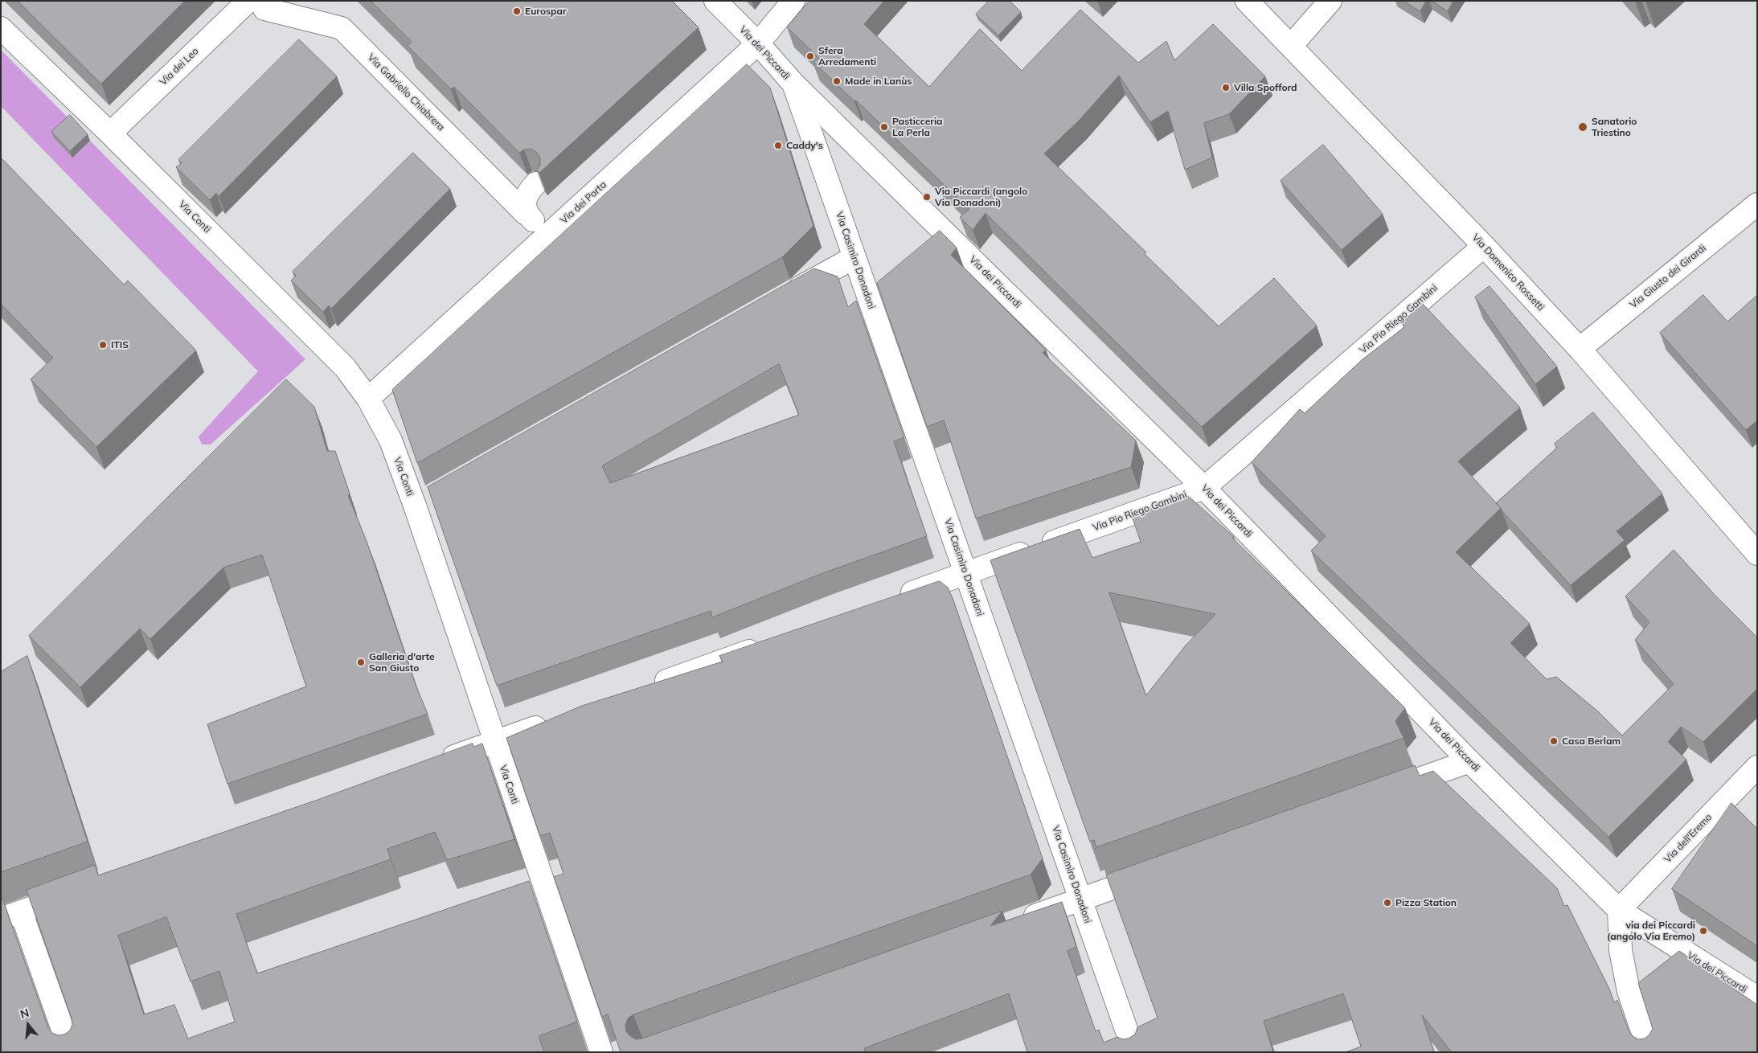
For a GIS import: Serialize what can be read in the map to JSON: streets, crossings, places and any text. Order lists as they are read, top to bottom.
{
  "streets": {
    "street": [
      "Via dei Piccardi",
      "Via dei Leo",
      "Via Gabriello Chiabrera",
      "Via dei Porta",
      "Via Conti",
      "Via Casimiro Donadoni",
      "Via Domenico Rossetti",
      "Via Giusto dei Girardi",
      "Via Pio Riego Gambini",
      "Via dell'Eremo"
    ]
  },
  "crossings": [
    ["Via dei Piccardi", "Via dei Porta"],
    ["Via dei Piccardi", "Via Casimiro Donadoni"],
    ["Via dei Piccardi", "Via Pio Riego Gambini"],
    ["Via dei Piccardi", "Via dell'Eremo"],
    ["Via dei Leo", "Via Gabriello Chiabrera"],
    ["Via dei Leo", "Via Conti"],
    ["Via Gabriello Chiabrera", "Via dei Porta"],
    ["Via dei Porta", "Via Conti"],
    ["Via Casimiro Donadoni", "Via Pio Riego Gambini"],
    ["Via Domenico Rossetti", "Via Giusto dei Girardi"],
    ["Via Domenico Rossetti", "Via Pio Riego Gambini"]
  ],
  "places": [
    "Eurospar",
    "Sfera Arredamenti",
    "Made in Lanùs",
    "Villa Spofford",
    "Pasticceria La Perla",
    "Sanatorio Triestino",
    "Caddy's",
    "Via Piccardi (angolo Via Donadoni)",
    "ITIS",
    "Galleria d'arte San Giusto",
    "Casa Berlam",
    "Pizza Station",
    "via dei Piccardi (angolo Via Eremo)"
  ],
  "north": "top"
}
